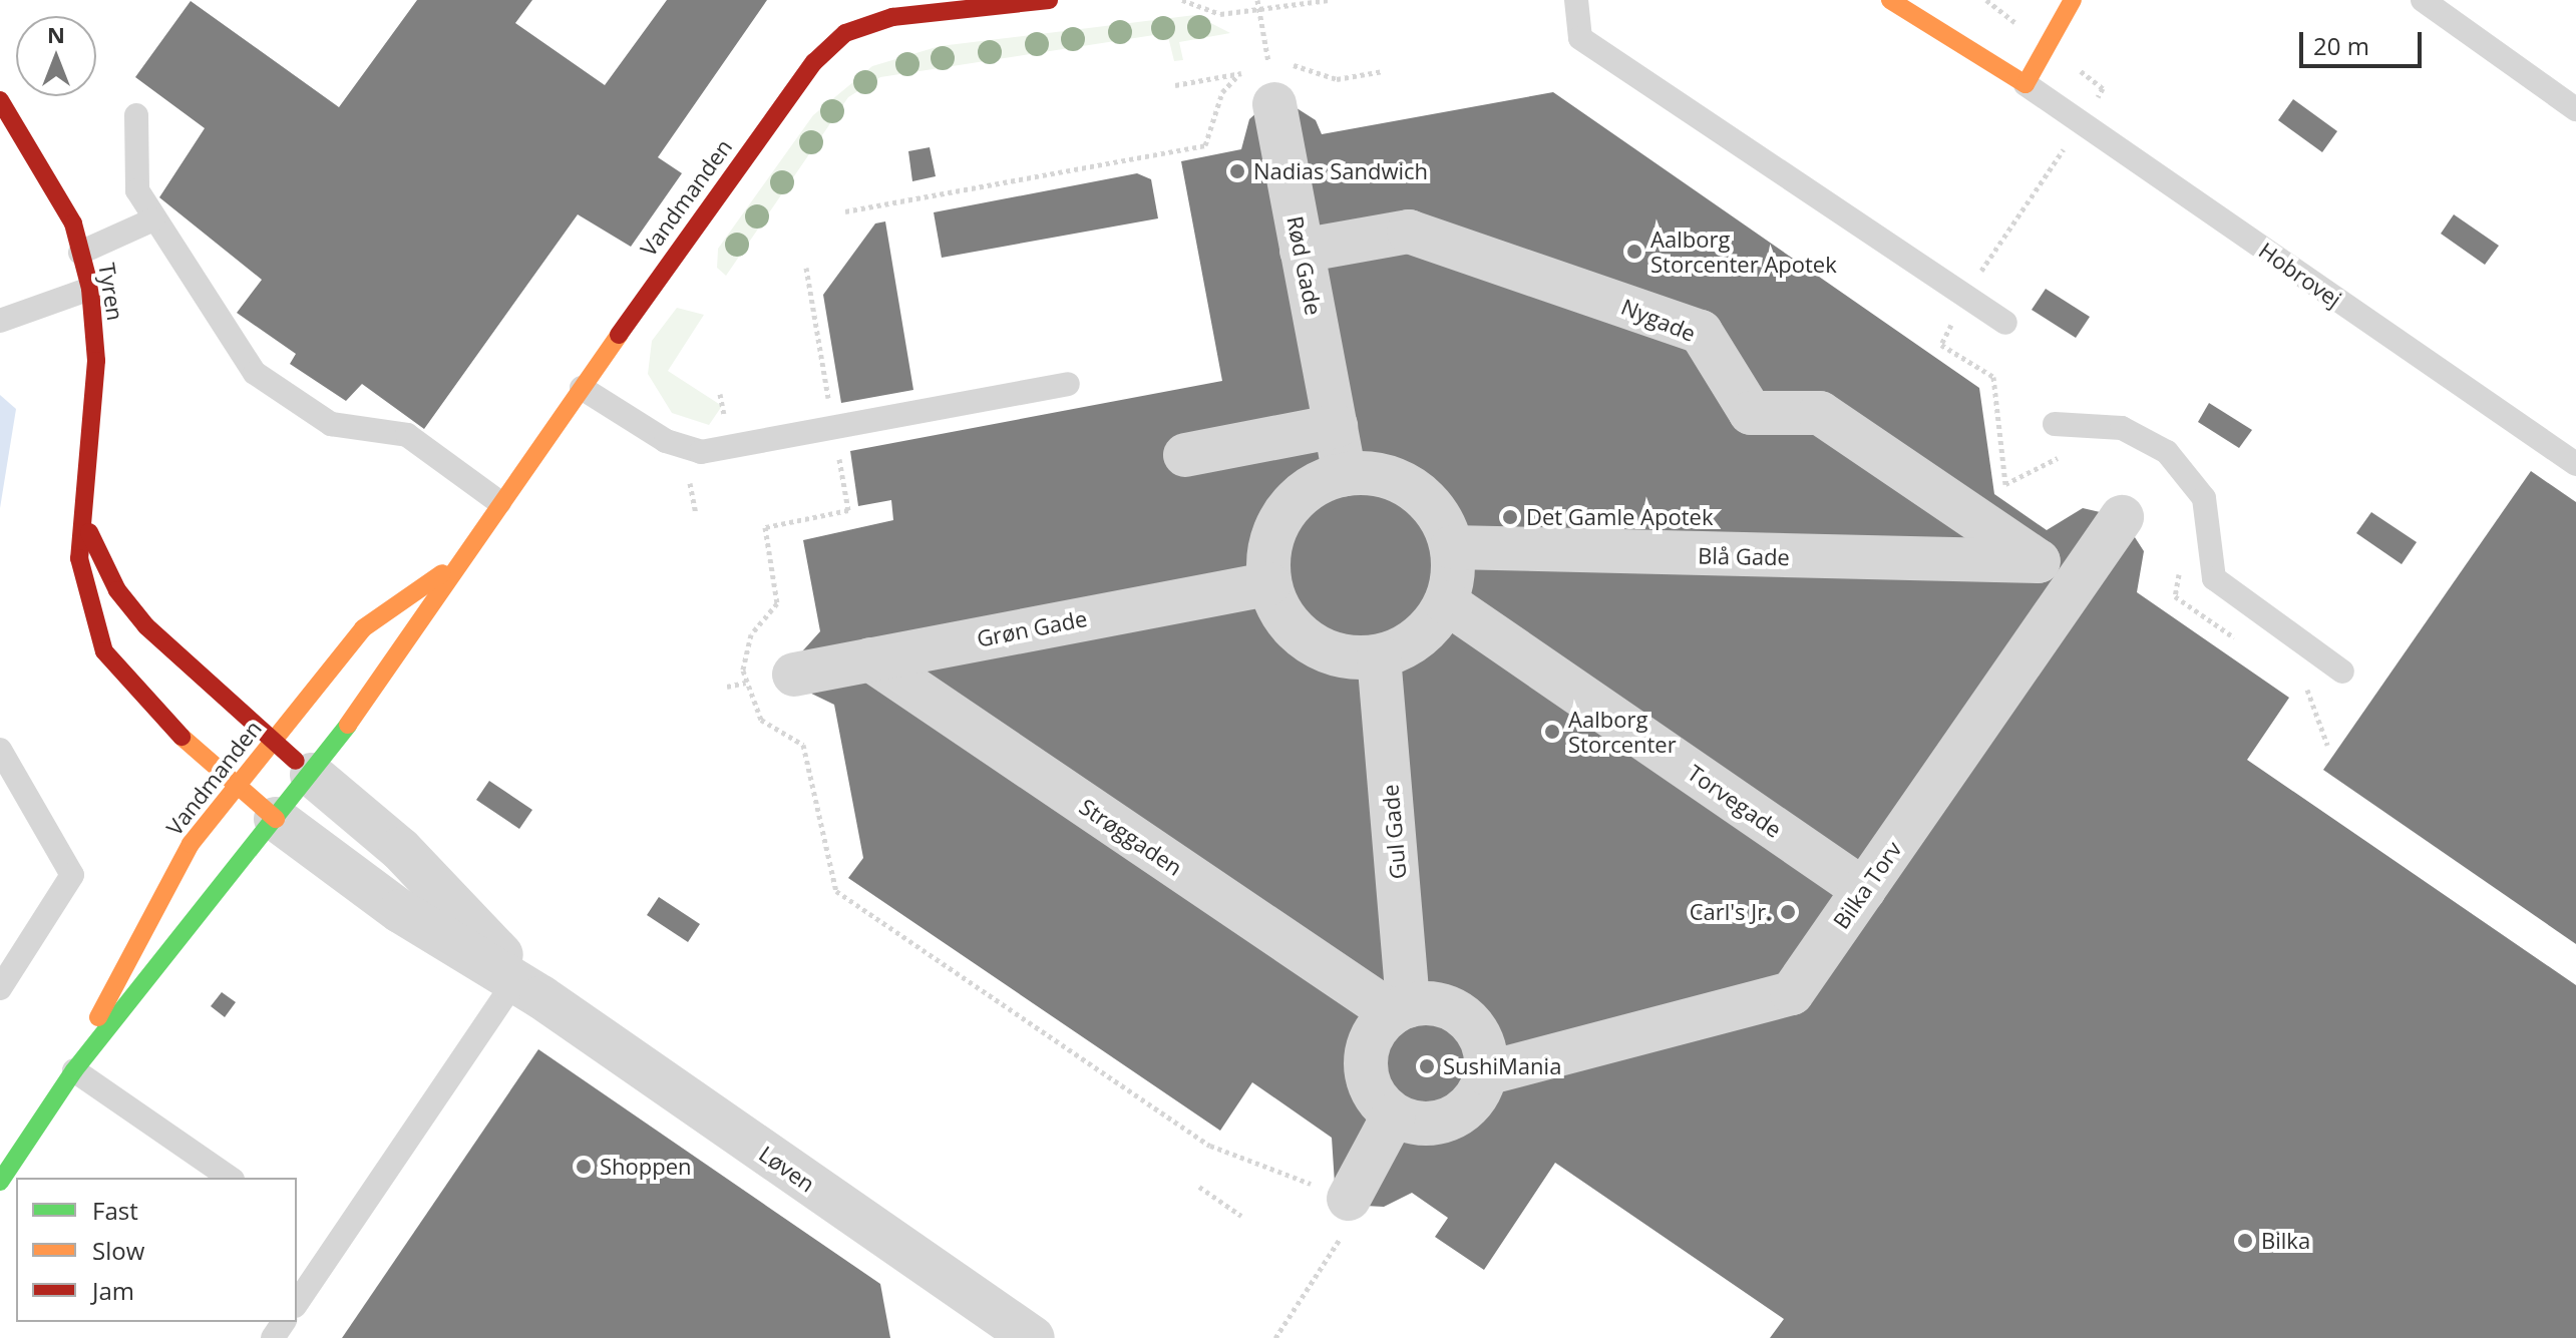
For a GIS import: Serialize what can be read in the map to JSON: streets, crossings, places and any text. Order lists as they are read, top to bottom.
{
  "streets": {
    "street": [
      "Vandmanden",
      "Rød Gade",
      "Tyren",
      "Nygade",
      "Blå Gade",
      "Grøn Gade",
      "Torvegade",
      "Gul Gade",
      "Strøggaden",
      "Bilka Torv",
      "Løven"
    ],
    "lane": ["Hobrovej"]
  },
  "crossings": [
    ["Vandmanden", "Tyren"],
    ["Vandmanden", "Løven"],
    ["Rød Gade", "Nygade"],
    ["Rød Gade", "Blå Gade"],
    ["Rød Gade", "Grøn Gade"],
    ["Rød Gade", "Torvegade"],
    ["Rød Gade", "Gul Gade"],
    ["Tyren", "Løven"],
    ["Nygade", "Blå Gade"],
    ["Blå Gade", "Grøn Gade"],
    ["Blå Gade", "Torvegade"],
    ["Blå Gade", "Gul Gade"],
    ["Grøn Gade", "Torvegade"],
    ["Grøn Gade", "Gul Gade"],
    ["Grøn Gade", "Strøggaden"],
    ["Torvegade", "Gul Gade"],
    ["Torvegade", "Bilka Torv"],
    ["Gul Gade", "Strøggaden"],
    ["Gul Gade", "Bilka Torv"],
    ["Strøggaden", "Bilka Torv"]
  ],
  "places": [
    "Nadias Sandwich",
    "Aalborg Storcenter Apotek",
    "Det Gamle Apotek",
    "Aalborg Storcenter",
    "Carl's Jr.",
    "SushiMania",
    "Shoppen",
    "Bilka"
  ],
  "legend": ["Fast", "Slow", "Jam"],
  "scale_bar": "20 m",
  "north": "top"
}
